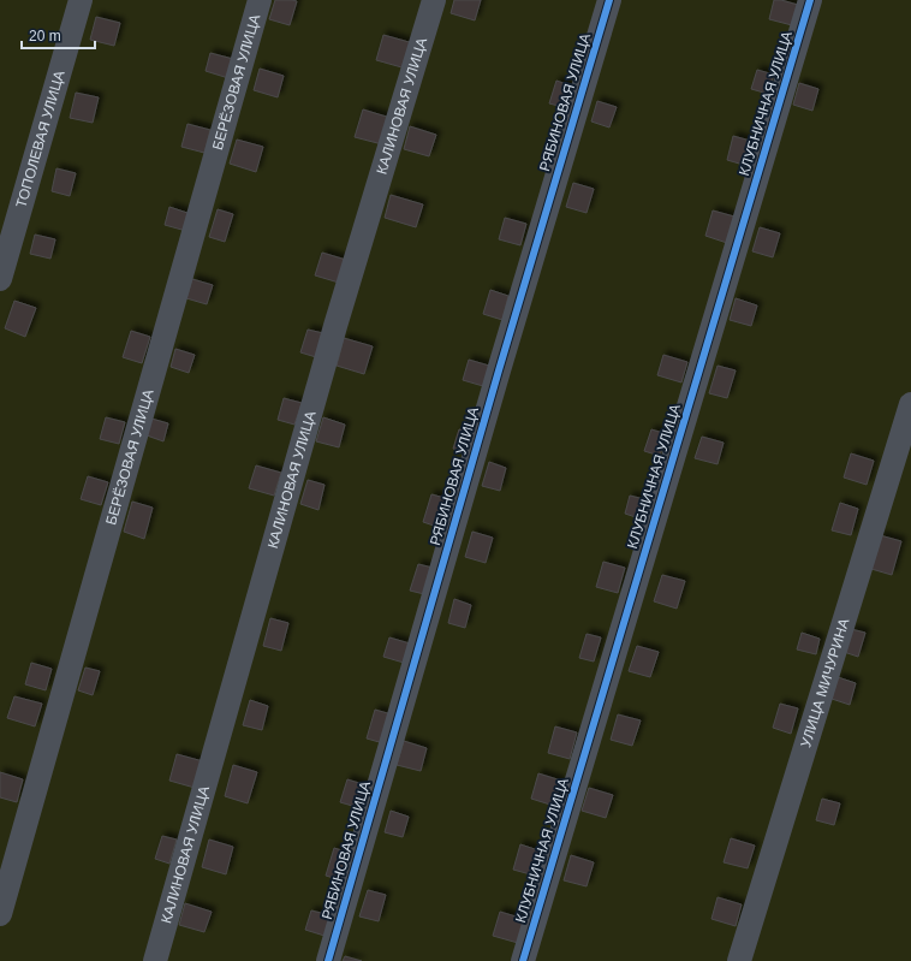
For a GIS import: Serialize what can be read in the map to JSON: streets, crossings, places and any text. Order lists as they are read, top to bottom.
{
  "streets": {
    "street": [
      "БЕРЁЗОВАЯ УЛИЦА",
      "РЯБИНОВАЯ УЛИЦА",
      "КЛУБНИЧНАЯ УЛИЦА",
      "КАЛИНОВАЯ УЛИЦА",
      "ТОПОЛЕВАЯ УЛИЦА",
      "УЛИЦА МИЧУРИНА"
    ]
  },
  "scale_bar": "20 m"
}
